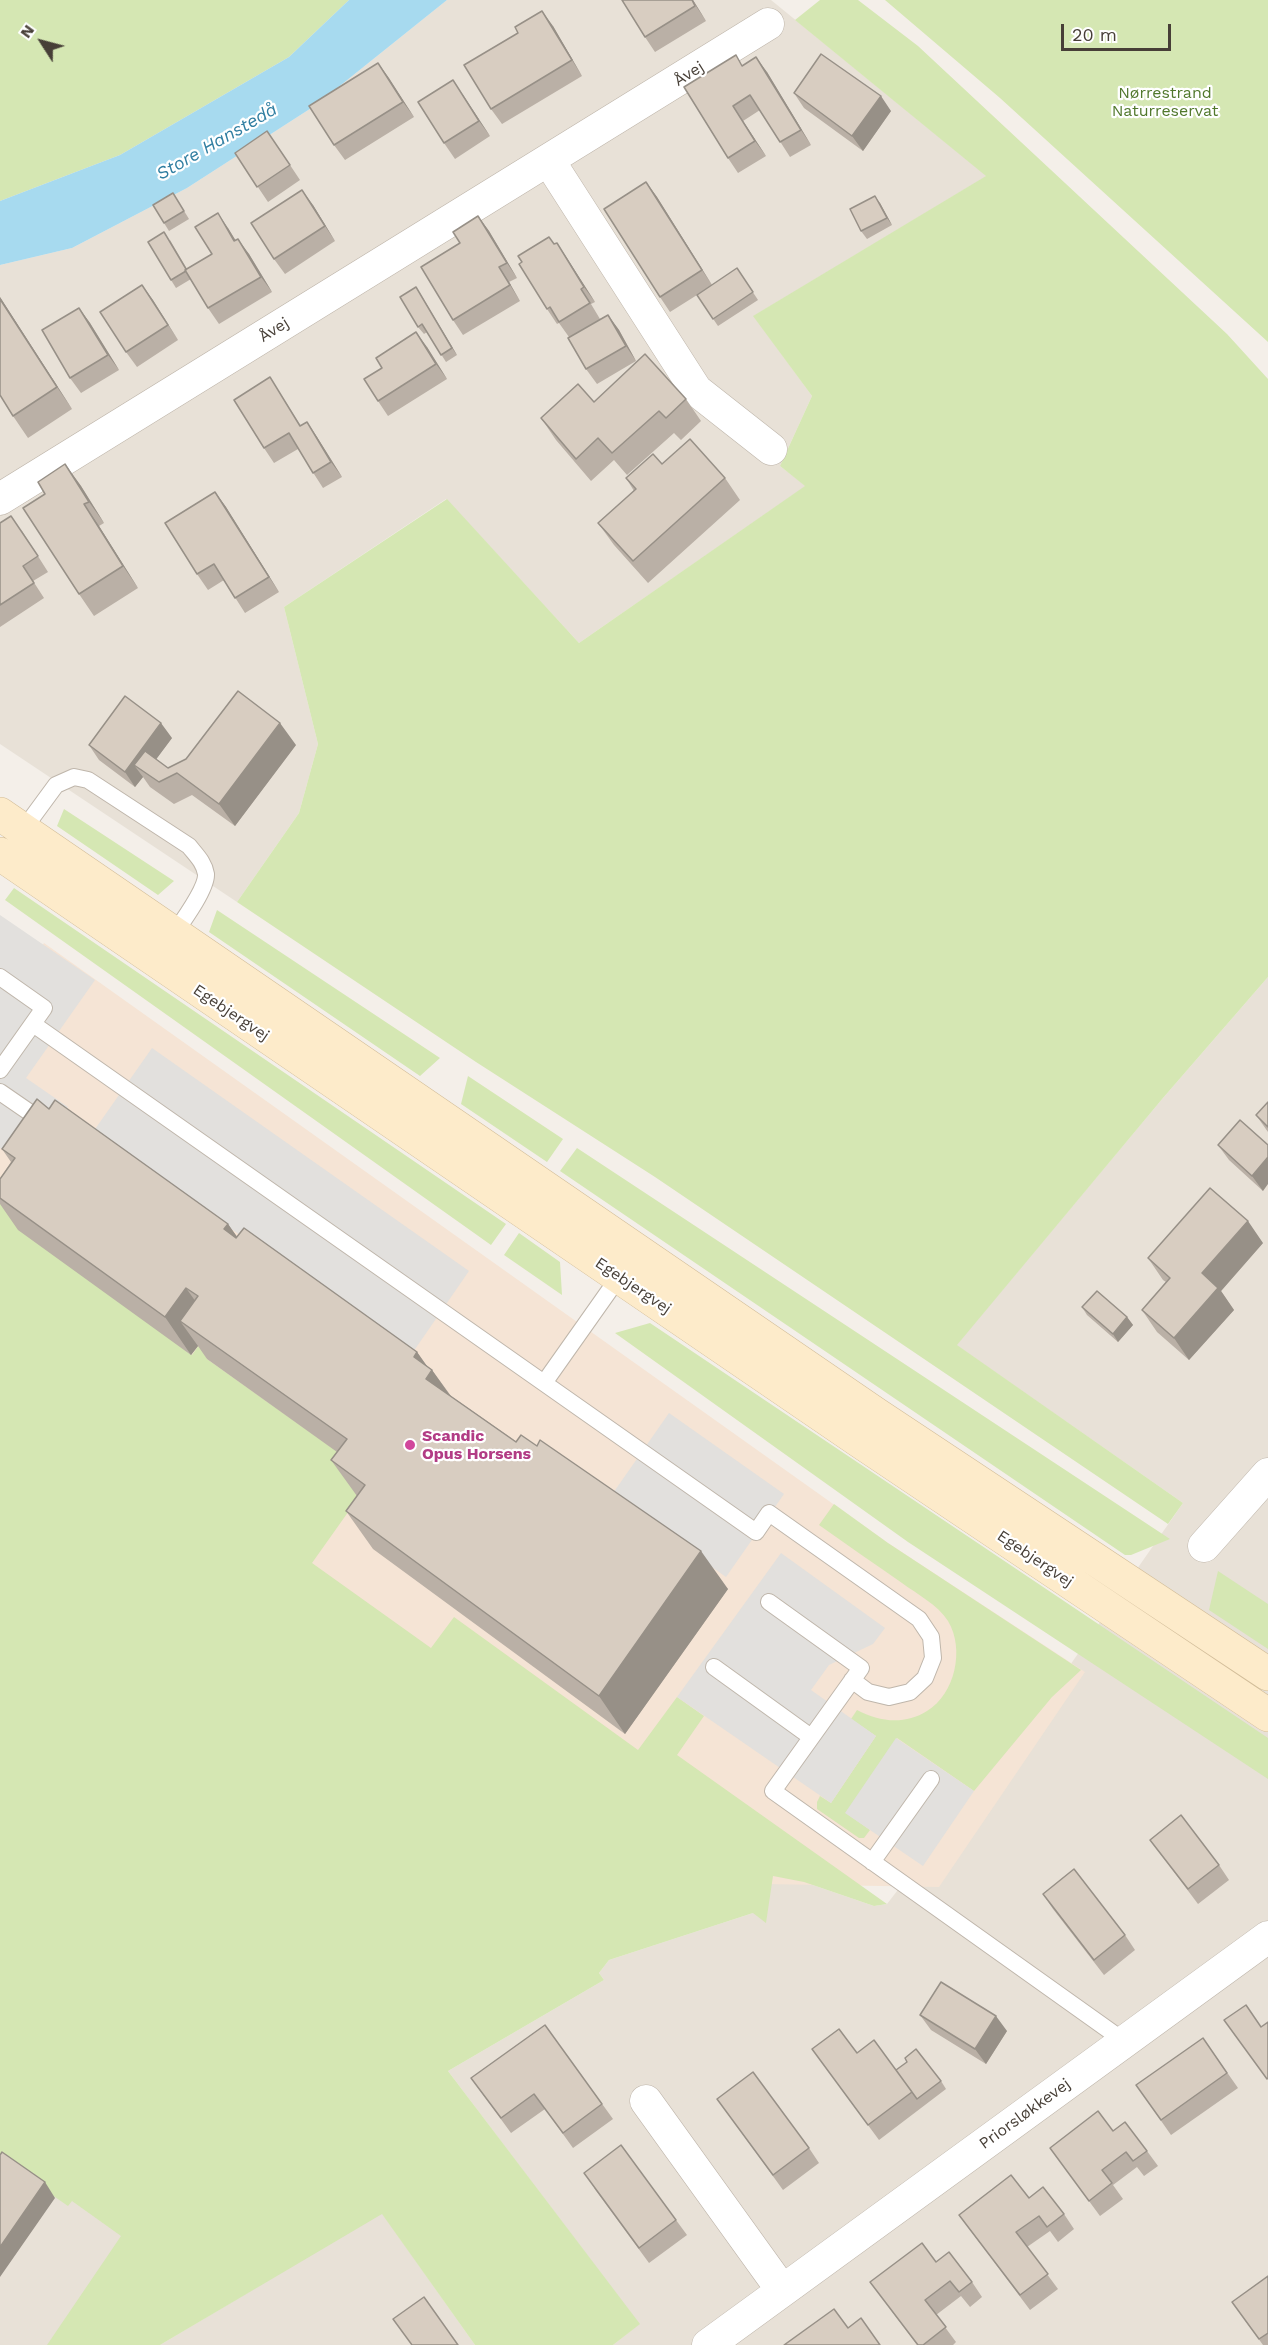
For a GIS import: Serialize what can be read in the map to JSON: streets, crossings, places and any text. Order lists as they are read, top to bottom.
{
  "streets": {
    "street": ["Åvej", "Egebjergvej", "Priorsløkkevej"]
  },
  "water": ["Store Hanstedå"],
  "parks": ["Nørrestrand Naturreservat"],
  "places": ["Scandic Opus Horsens"],
  "scale_bar": "20 m",
  "north": "top left"
}
